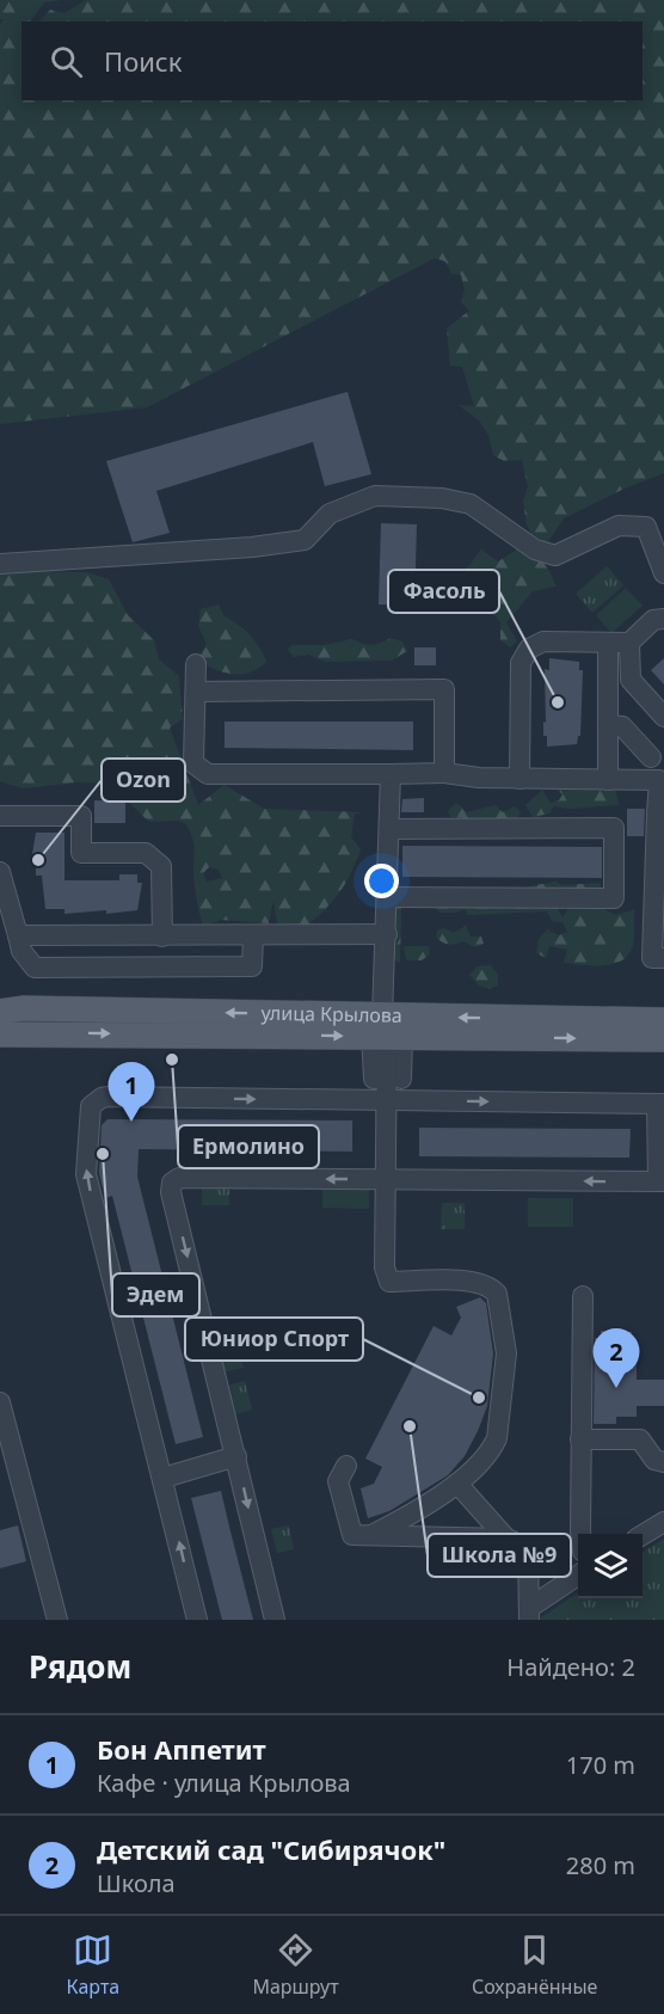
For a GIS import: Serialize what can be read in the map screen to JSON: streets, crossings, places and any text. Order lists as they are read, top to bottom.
{
  "streets": {
    "main road": ["улица Крылова"]
  },
  "places": [
    "Фасоль",
    "Ozon",
    "Ермолино",
    "Эдем",
    "Юниор Спорт",
    "Школа №9"
  ],
  "page": {
    "search": "Поиск",
    "pins": ["1", "2"],
    "heading": ["Рядом", "Найдено: 2"],
    "list": [
      {
        "mark": "1",
        "name": "Бон Аппетит",
        "note": "Кафе · улица Крылова",
        "value": "170 m"
      },
      {
        "mark": "2",
        "name": "Детский сад \"Сибирячок\"",
        "note": "Школа",
        "value": "280 m"
      }
    ],
    "nav": ["Карта", "Маршрут", "Сохранённые"]
  }
}
